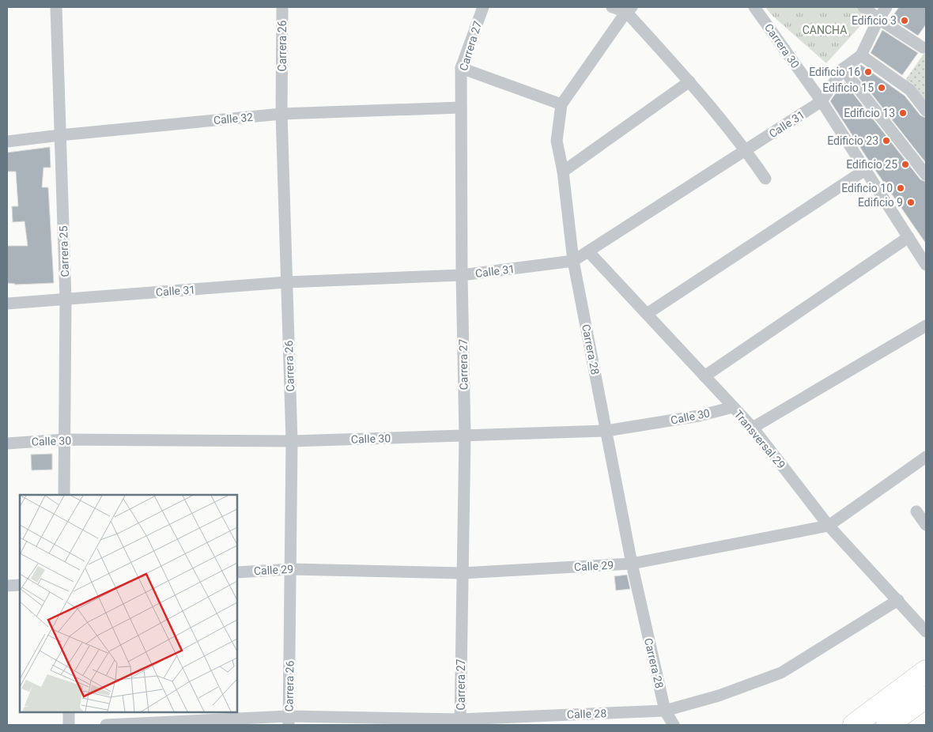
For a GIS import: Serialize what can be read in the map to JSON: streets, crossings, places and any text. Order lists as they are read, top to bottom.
{
  "streets": {
    "street": [
      "Carrera 26",
      "Carrera 27",
      "Carrera 30",
      "Calle 32",
      "Calle 31",
      "Carrera 25",
      "Carrera 28",
      "Calle 30",
      "Transversal 29",
      "Calle 29",
      "Calle 28"
    ]
  },
  "crossings": [
    ["Carrera 26", "Calle 32"],
    ["Carrera 26", "Calle 31"],
    ["Carrera 26", "Calle 30"],
    ["Carrera 26", "Calle 29"],
    ["Carrera 26", "Calle 28"],
    ["Carrera 27", "Calle 32"],
    ["Carrera 27", "Calle 31"],
    ["Carrera 27", "Calle 30"],
    ["Carrera 27", "Calle 29"],
    ["Carrera 27", "Calle 28"],
    ["Carrera 30", "Calle 31"],
    ["Calle 32", "Carrera 25"],
    ["Calle 31", "Carrera 25"],
    ["Calle 31", "Carrera 28"],
    ["Calle 31", "Transversal 29"],
    ["Carrera 25", "Calle 30"],
    ["Carrera 28", "Calle 30"],
    ["Carrera 28", "Calle 29"],
    ["Carrera 28", "Calle 28"],
    ["Calle 30", "Transversal 29"],
    ["Transversal 29", "Calle 29"],
    ["Transversal 29", "Calle 28"]
  ],
  "parks": ["CANCHA"],
  "places": [
    "Edificio 3",
    "Edificio 16",
    "Edificio 15",
    "Edificio 13",
    "Edificio 23",
    "Edificio 25",
    "Edificio 10",
    "Edificio 9"
  ]
}
